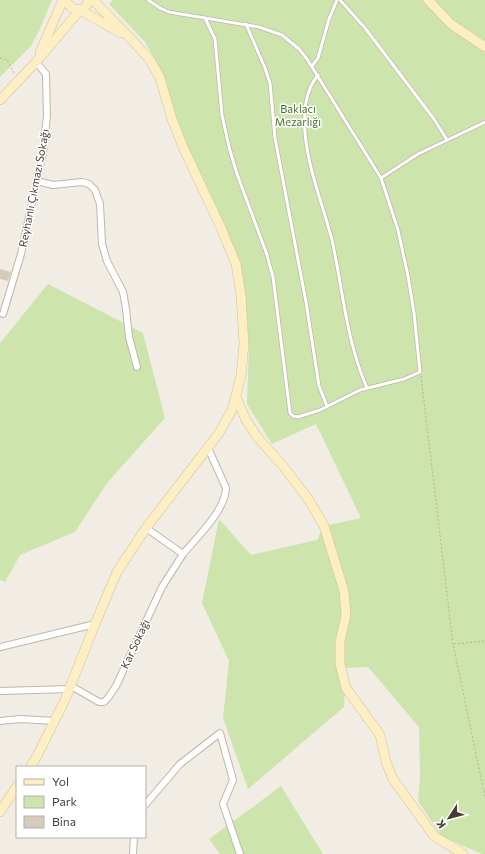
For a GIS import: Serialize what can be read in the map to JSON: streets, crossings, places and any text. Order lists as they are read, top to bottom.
{
  "streets": {
    "street": ["Reyhanlı Çıkmazı Sokağı", "Kar Sokağı"]
  },
  "parks": ["Baklacı Mezarlığı"],
  "legend": ["Yol", "Park", "Bina"],
  "north": "bottom left"
}
